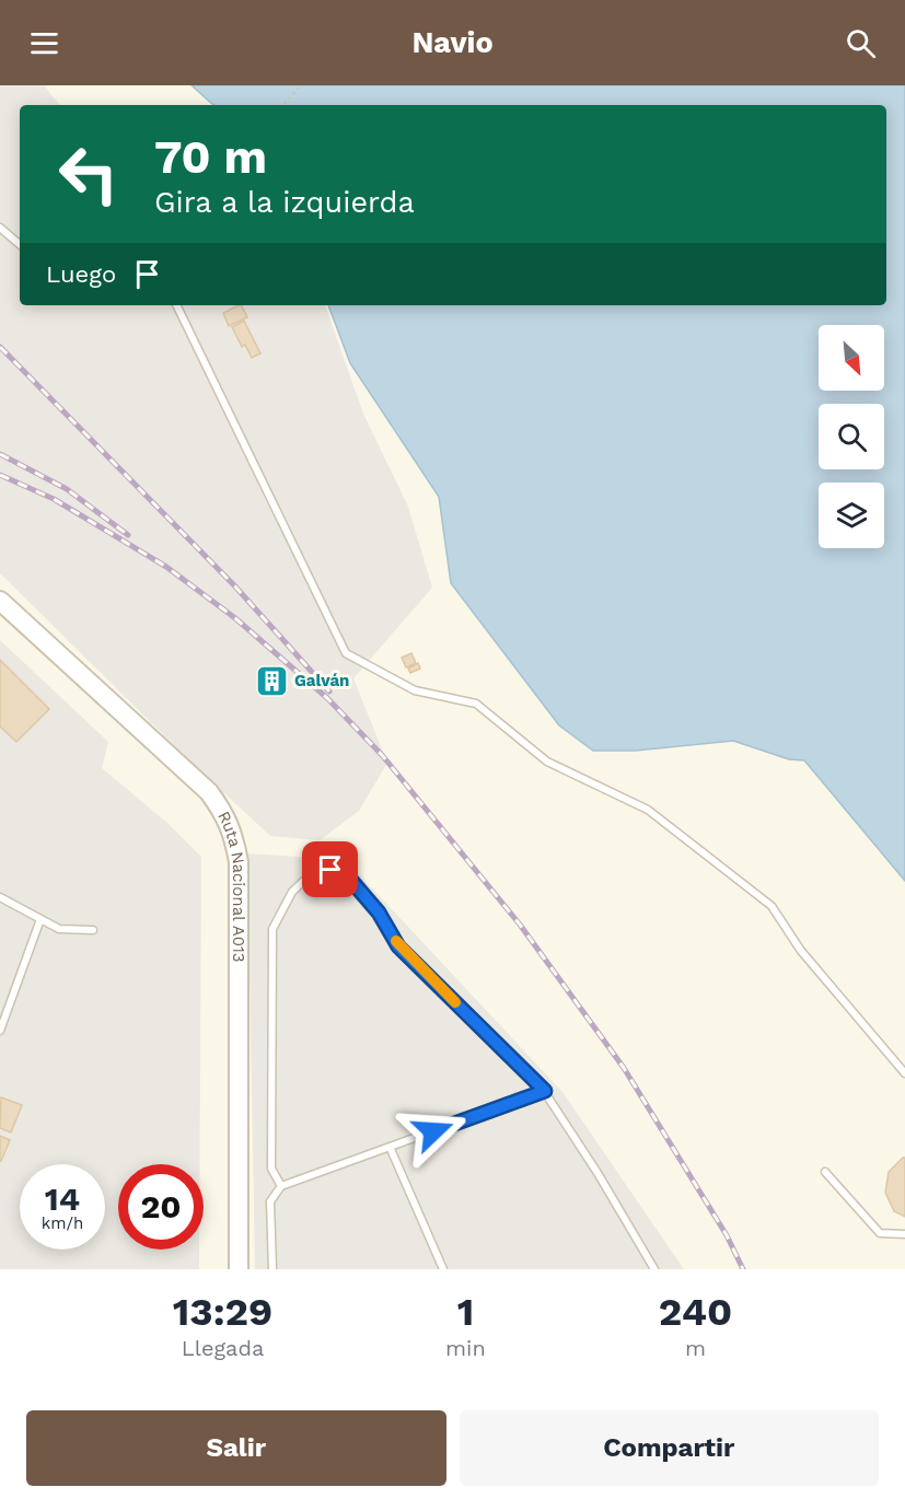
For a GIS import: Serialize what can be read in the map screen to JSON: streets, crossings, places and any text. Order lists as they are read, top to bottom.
{
  "streets": {
    "street": ["Ruta Nacional A013"]
  },
  "places": {
    "building": ["Galván"]
  },
  "north": "bottom right",
  "page": {
    "header": "Navio",
    "turn": ["70 m", "Gira a la izquierda"],
    "then": "Luego",
    "speed": "14 km/h",
    "limit": "20",
    "eta": [
      "13:29",
      "Llegada",
      "1",
      "min",
      "240",
      "m"
    ],
    "buttons": ["Salir", "Compartir"]
  }
}
